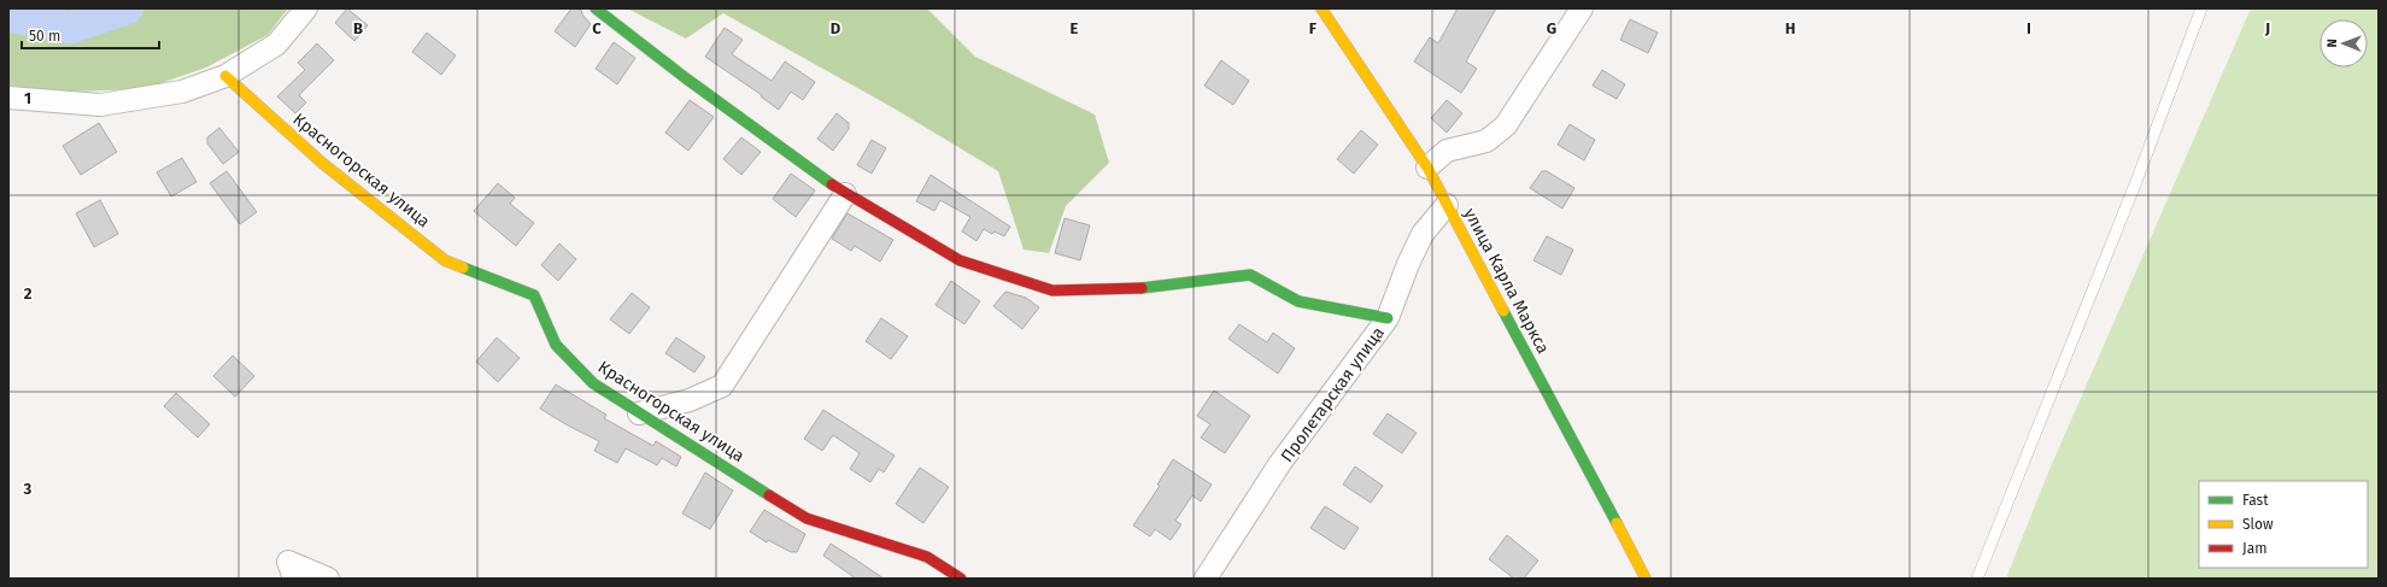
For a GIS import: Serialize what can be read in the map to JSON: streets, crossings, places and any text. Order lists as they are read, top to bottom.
{
  "streets": {
    "street": ["Красногорская улица", "улица Карла Маркса", "Пролетарская улица"]
  },
  "crossings": [
    ["улица Карла Маркса", "Пролетарская улица"]
  ],
  "legend": ["Fast", "Slow", "Jam"],
  "scale_bar": "50 m",
  "north": "left",
  "grid": {
    "columns": [
      "B",
      "C",
      "D",
      "E",
      "F",
      "G",
      "H",
      "I",
      "J"
    ],
    "rows": ["1", "2", "3"]
  }
}
